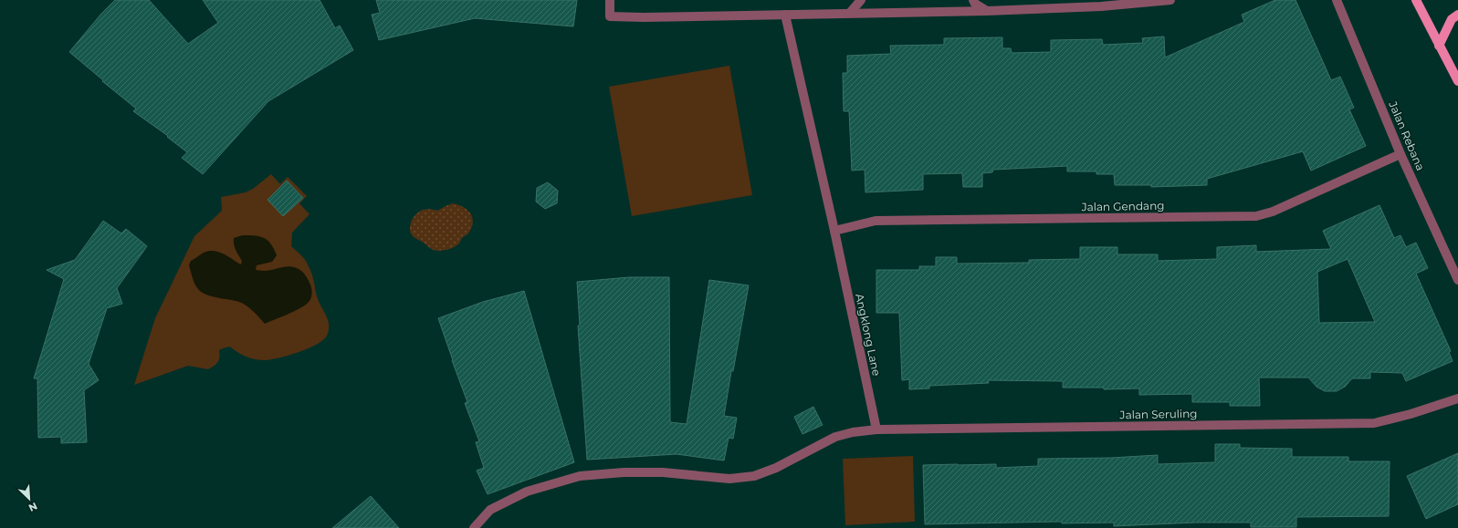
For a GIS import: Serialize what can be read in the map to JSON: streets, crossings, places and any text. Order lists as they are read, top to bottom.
{
  "streets": {
    "street": [
      "Jalan Rebana",
      "Jalan Gendang",
      "Angklong Lane",
      "Jalan Seruling"
    ]
  },
  "crossings": [
    ["Jalan Rebana", "Jalan Gendang"],
    ["Jalan Gendang", "Angklong Lane"],
    ["Angklong Lane", "Jalan Seruling"]
  ],
  "north": "bottom right"
}
